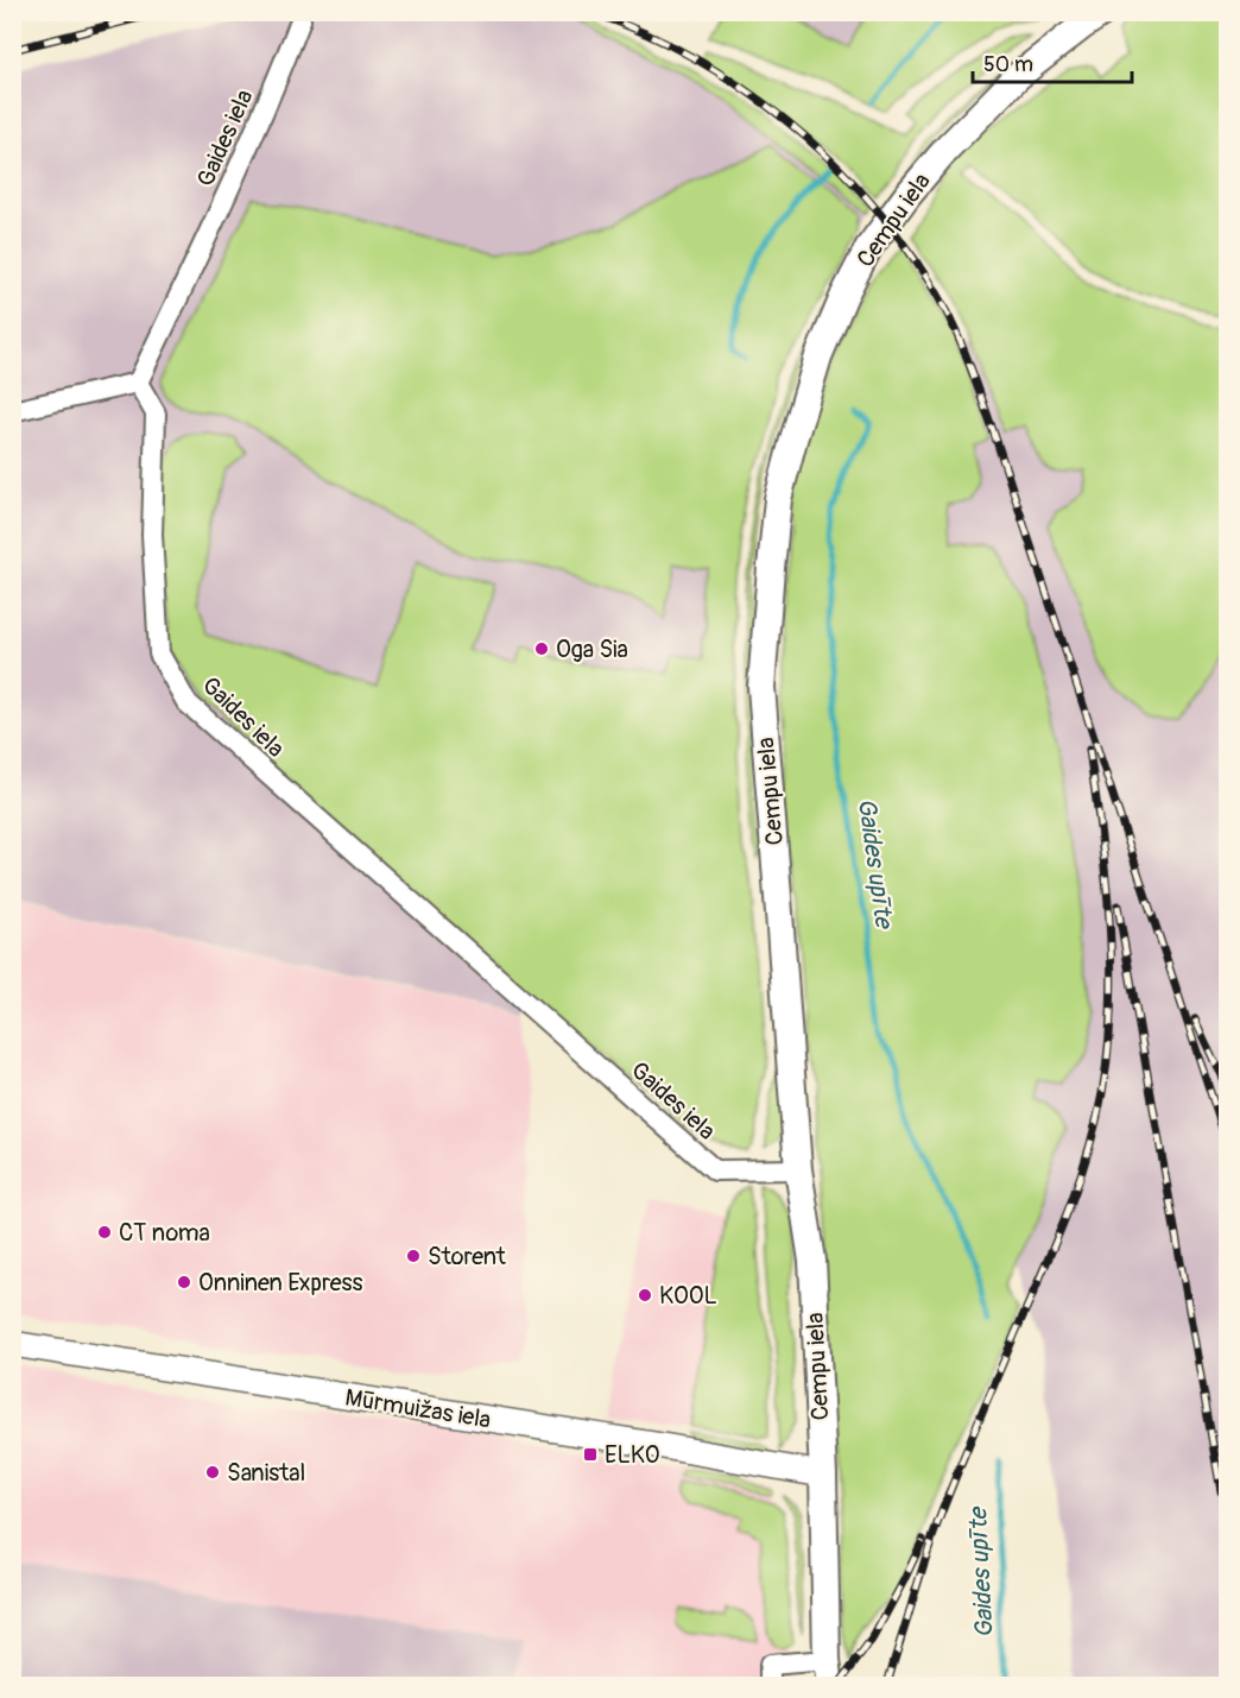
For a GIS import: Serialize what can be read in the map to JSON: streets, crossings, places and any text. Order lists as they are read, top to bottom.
{
  "streets": {
    "main road": ["Cempu iela"],
    "street": ["Gaides iela", "Mūrmuižas iela"]
  },
  "crossings": [
    ["Gaides iela", "Cempu iela"],
    ["Cempu iela", "Mūrmuižas iela"]
  ],
  "water": ["Gaides upīte"],
  "places": {
    "other": [
      "Oga Sia",
      "CT noma",
      "Storent",
      "Onninen Express",
      "KOOL",
      "Sanistal"
    ],
    "transit": ["ELKO"]
  },
  "scale_bar": "50 m"
}
